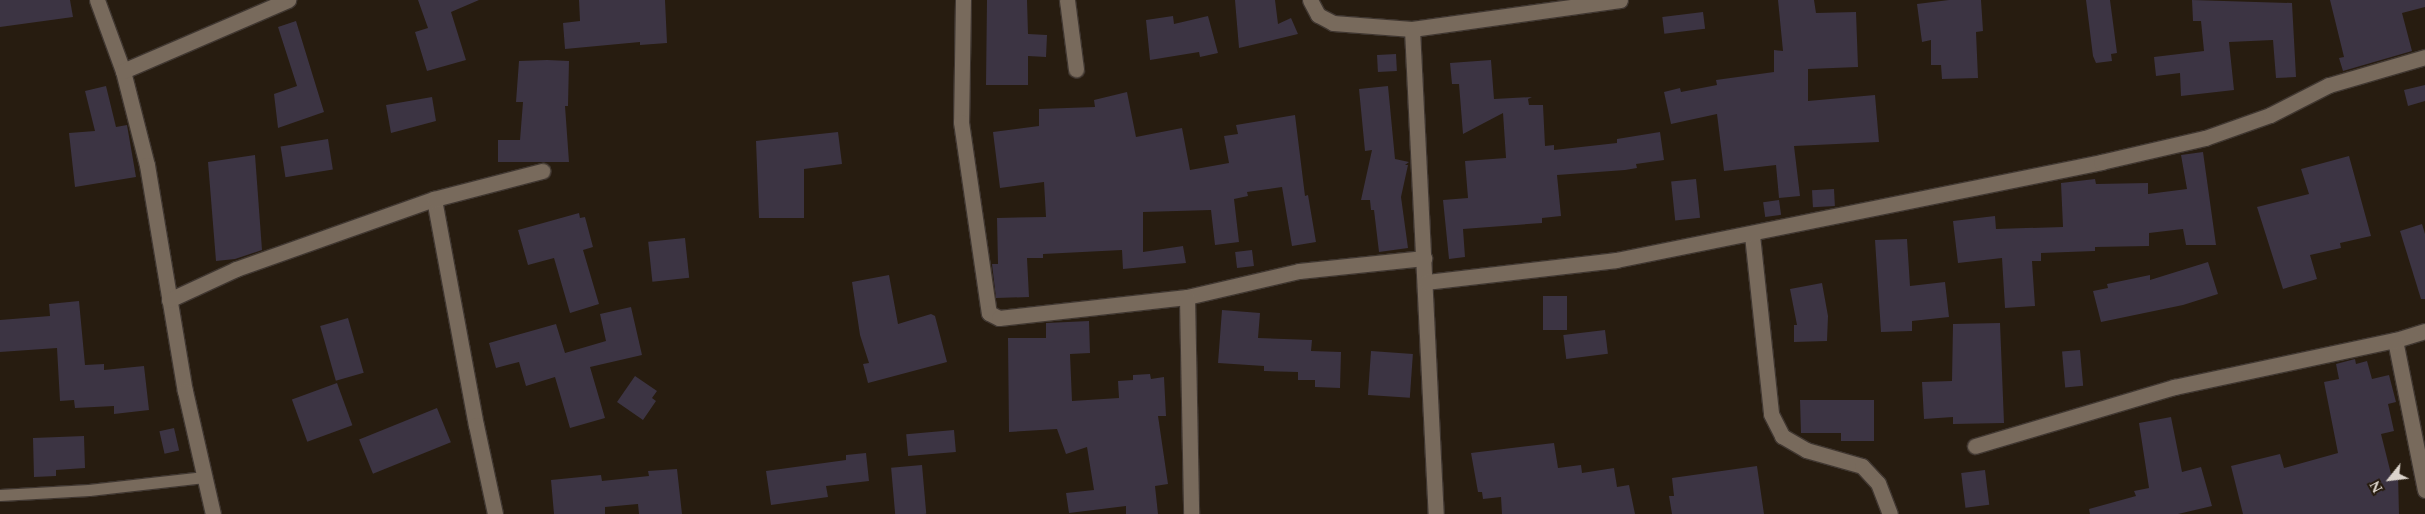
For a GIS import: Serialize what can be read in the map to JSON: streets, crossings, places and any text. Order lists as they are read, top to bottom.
{
  "north": "bottom left"
}
